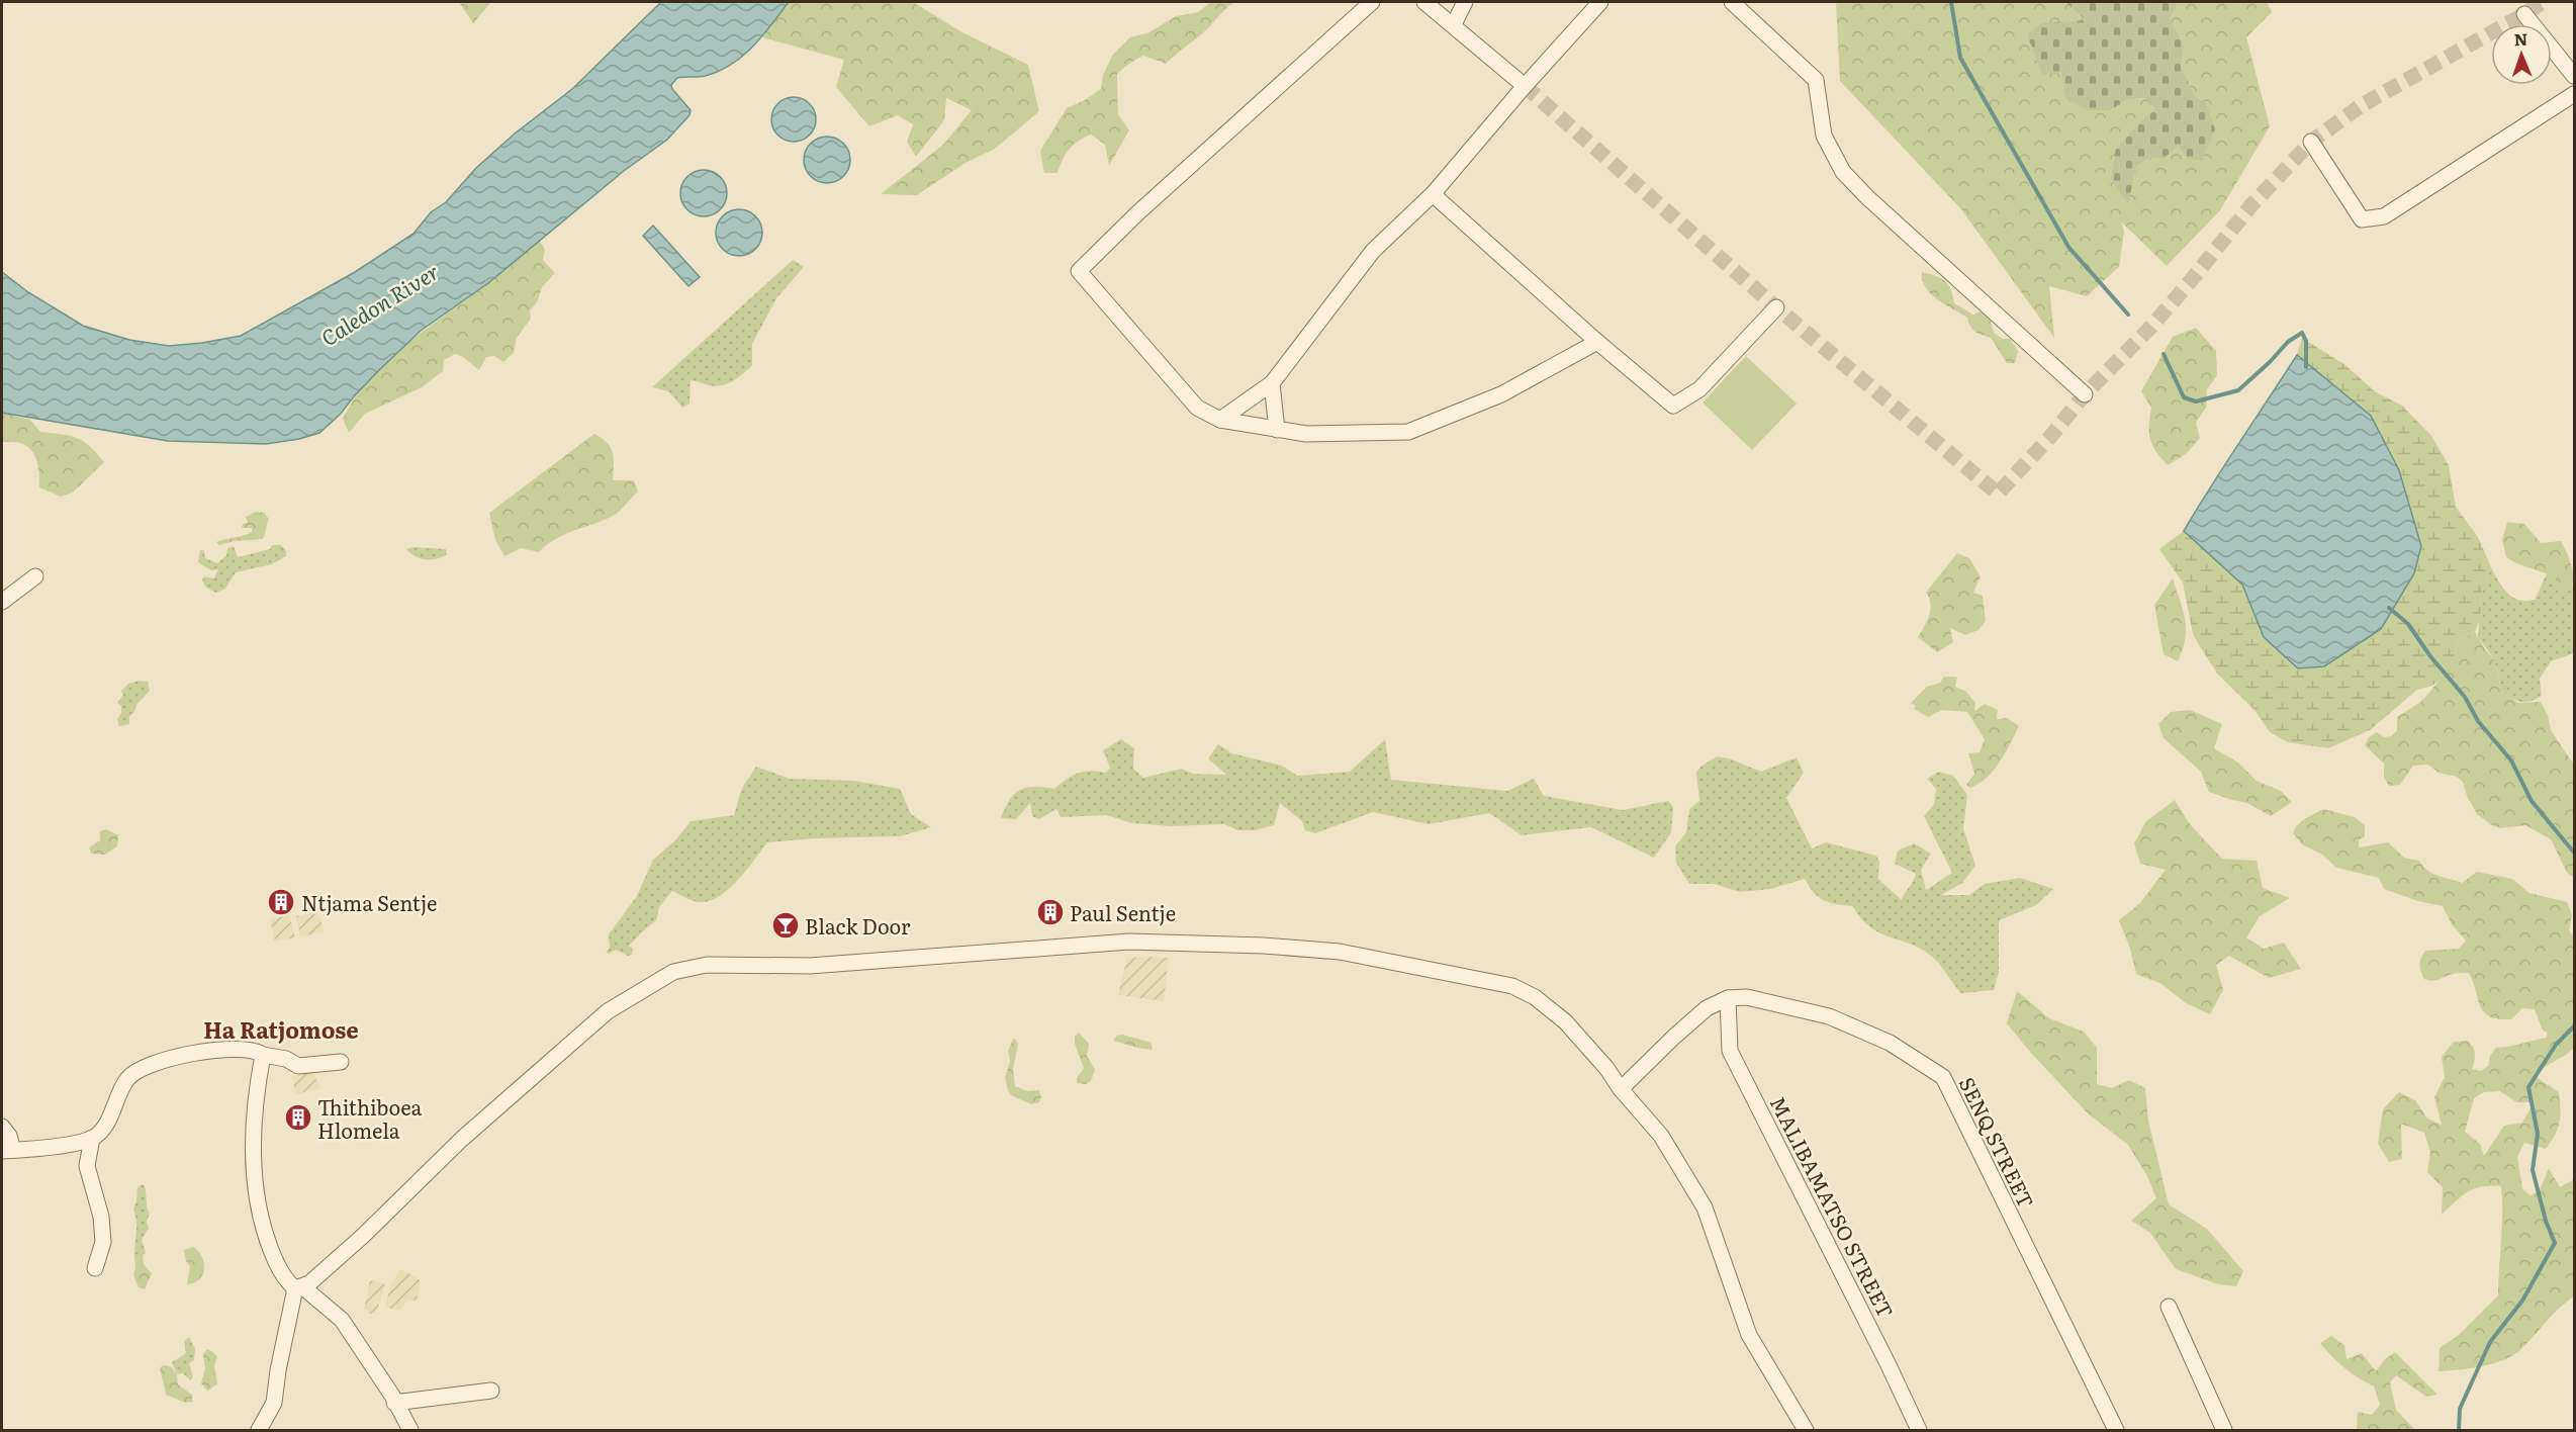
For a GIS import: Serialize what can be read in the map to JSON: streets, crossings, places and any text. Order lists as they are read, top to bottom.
{
  "streets": {
    "street": ["SENQ STREET", "MALIBAMATSO STREET"]
  },
  "crossings": [
    ["SENQ STREET", "MALIBAMATSO STREET"]
  ],
  "districts": ["Ha Ratjomose"],
  "water": ["Caledon River"],
  "places": {
    "building": ["Ntjama Sentje", "Paul Sentje", "Thithiboea Hlomela"],
    "bar": ["Black Door"]
  },
  "north": "top"
}
